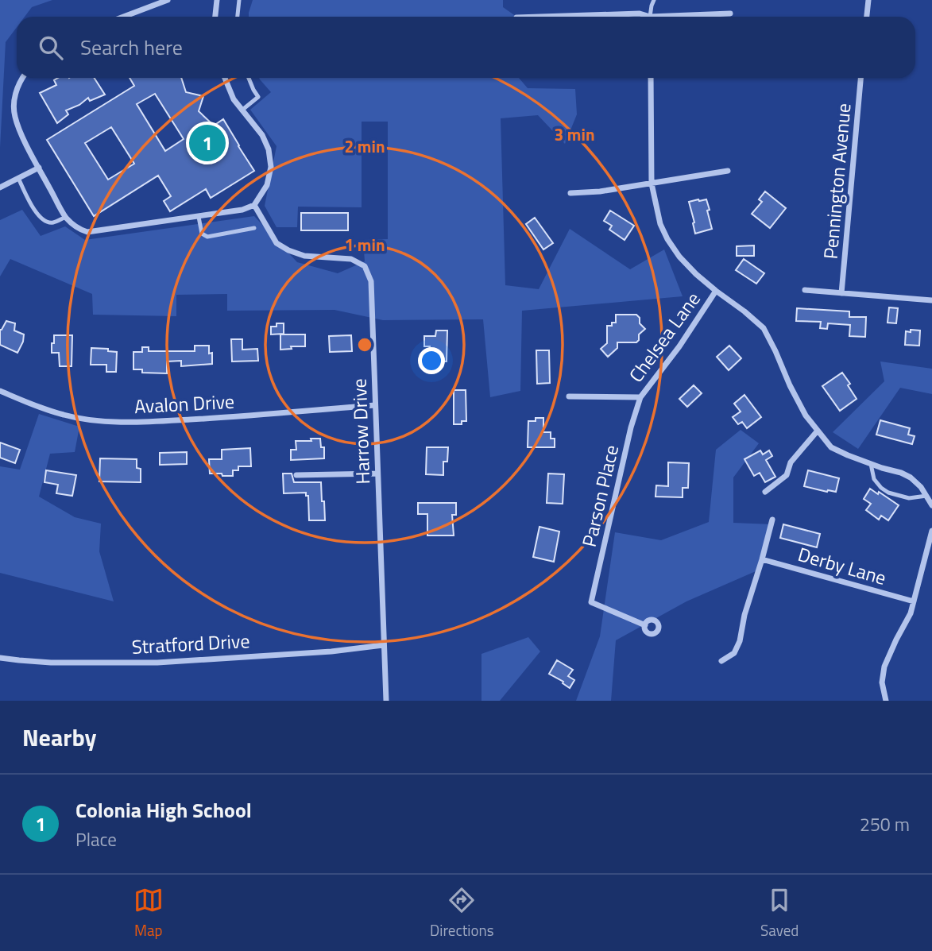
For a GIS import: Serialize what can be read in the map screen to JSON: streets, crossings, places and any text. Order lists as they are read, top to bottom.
{
  "streets": {
    "street": [
      "Pennington Avenue",
      "Chelsea Lane",
      "Avalon Drive",
      "Harrow Drive",
      "Parson Place",
      "Derby Lane",
      "Stratford Drive"
    ]
  },
  "crossings": [
    ["Chelsea Lane", "Parson Place"],
    ["Avalon Drive", "Harrow Drive"],
    ["Harrow Drive", "Stratford Drive"]
  ],
  "page": {
    "search": "Search here",
    "pins": "1",
    "heading": "Nearby",
    "list": [
      {
        "mark": "1",
        "name": "Colonia High School",
        "note": "Place",
        "value": "250 m"
      }
    ],
    "nav": ["Map", "Directions", "Saved"]
  },
  "rings": ["3 min", "2 min", "1 min"]
}
